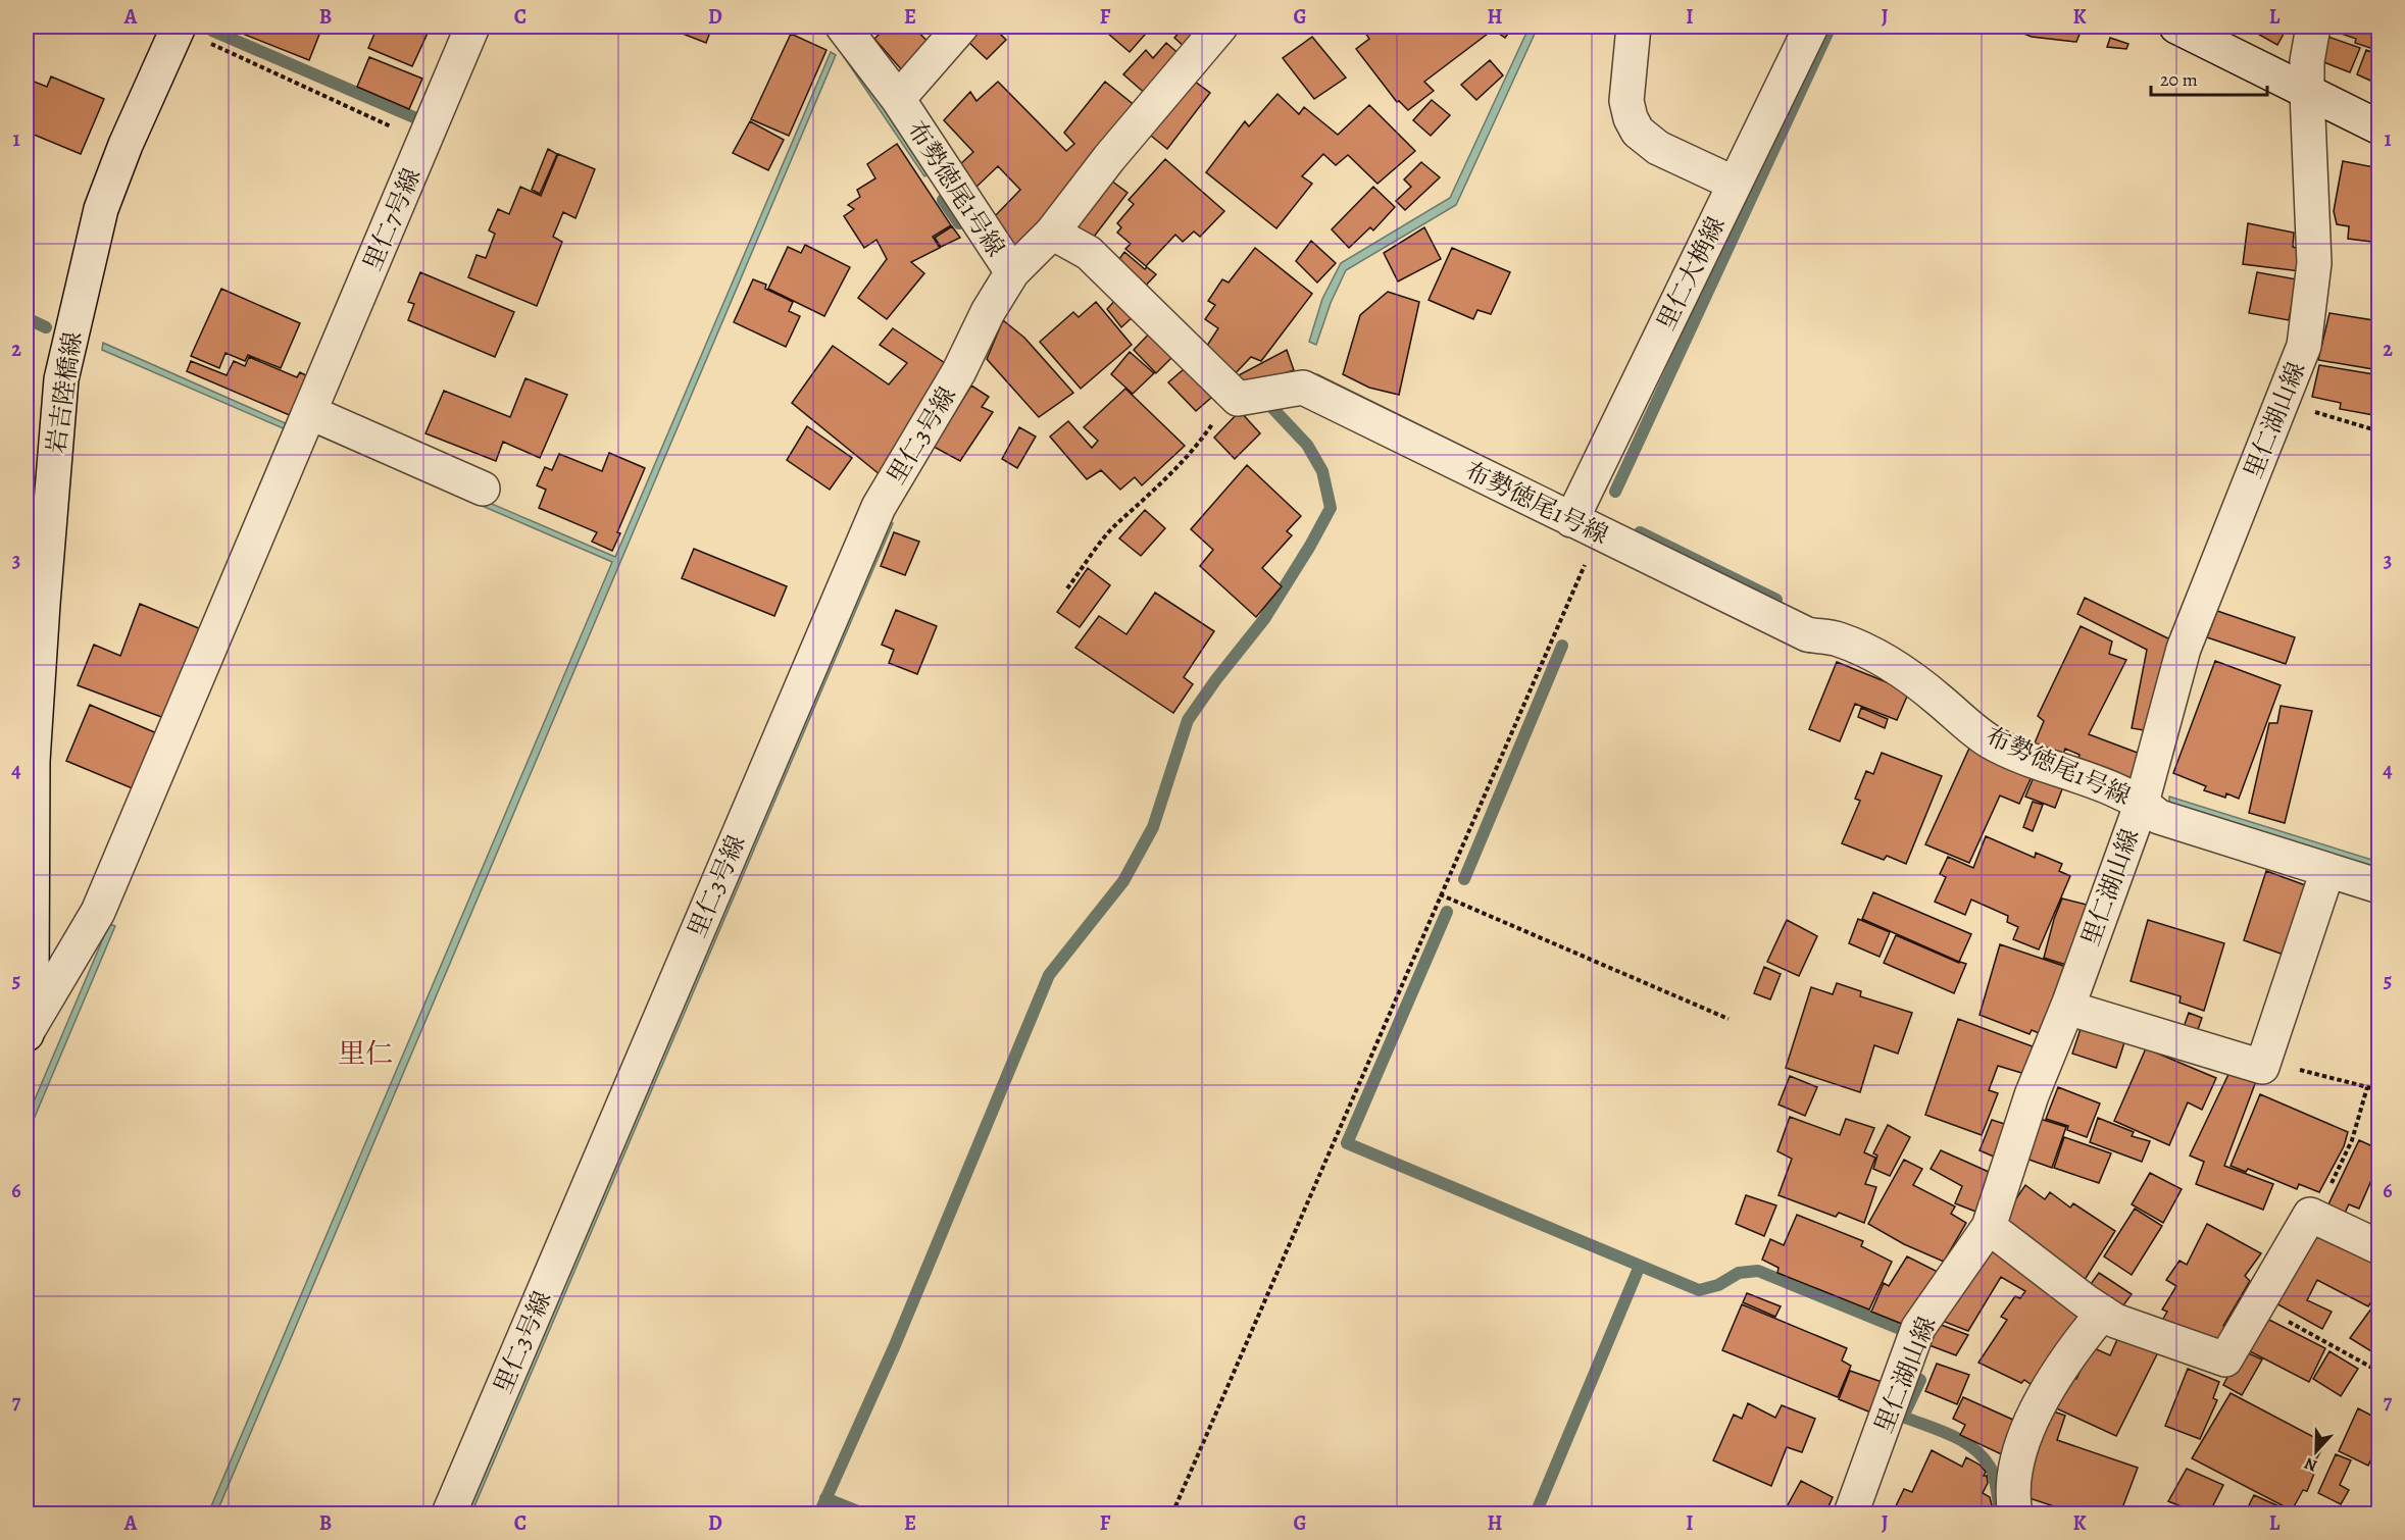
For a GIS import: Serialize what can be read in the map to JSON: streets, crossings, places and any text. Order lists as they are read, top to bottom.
{
  "streets": {
    "street": [
      "布勢徳尾1号線",
      "里仁7号線",
      "里仁大桷線",
      "岩吉陸橋線",
      "里仁湖山線",
      "里仁3号線"
    ]
  },
  "crossings": [
    ["布勢徳尾1号線", "里仁大桷線"],
    ["布勢徳尾1号線", "里仁湖山線"],
    ["布勢徳尾1号線", "里仁3号線"],
    ["里仁7号線", "岩吉陸橋線"]
  ],
  "districts": ["里仁"],
  "scale_bar": "20 m",
  "north": "bottom",
  "grid": {
    "columns": [
      "A",
      "B",
      "C",
      "D",
      "E",
      "F",
      "G",
      "H",
      "I",
      "J",
      "K",
      "L"
    ],
    "rows": [
      "1",
      "2",
      "3",
      "4",
      "5",
      "6",
      "7"
    ]
  }
}
